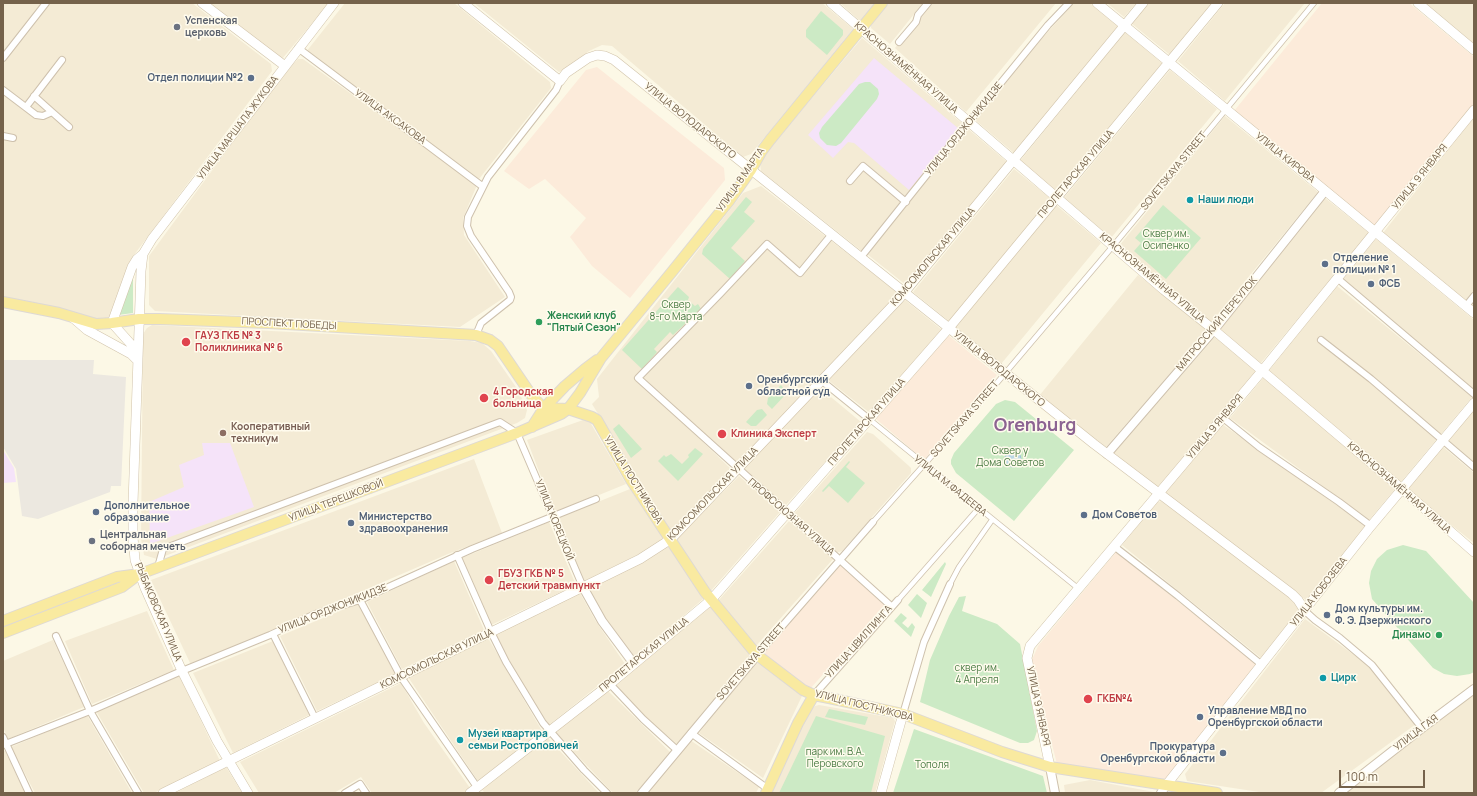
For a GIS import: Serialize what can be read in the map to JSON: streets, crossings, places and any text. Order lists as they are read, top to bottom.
{
  "streets": {
    "main road": [
      "КРАСНОЗНАМЁННАЯ УЛИЦА",
      "УЛИЦА ВОЛОДАРСКОГО",
      "УЛИЦА МАРШАЛА ЖУКОВА",
      "УЛИЦА КИРОВА",
      "ПРОЛЕТАРСКАЯ УЛИЦА",
      "УЛИЦА 9 ЯНВАРЯ",
      "УЛИЦА 8 МАРТА",
      "КОМСОМОЛЬСКАЯ УЛИЦА",
      "ПРОСПЕКТ ПОБЕДЫ",
      "УЛИЦА ПОСТНИКОВА",
      "УЛИЦА ТЕРЕШКОВОЙ",
      "УЛИЦА КОБОЗЕВА",
      "РЫБАКОВСКАЯ УЛИЦА",
      "УЛИЦА ЦВИЛЛИНГА"
    ],
    "street": [
      "УЛИЦА АКСАКОВА",
      "УЛИЦА ОРДЖОНИКИДЗЕ",
      "SOVETSKAYA STREET",
      "МАТРОССКИЙ ПЕРЕУЛОК",
      "УЛИЦА М.ФАДЕЕВА",
      "ПРОФСОЮЗНАЯ УЛИЦА",
      "УЛИЦА КОРЕЦКОЙ",
      "УЛИЦА ГАЯ"
    ]
  },
  "crossings": [
    ["КРАСНОЗНАМЁННАЯ УЛИЦА", "УЛИЦА ОРДЖОНИКИДЗЕ"],
    ["КРАСНОЗНАМЁННАЯ УЛИЦА", "SOVETSKAYA STREET"],
    ["КРАСНОЗНАМЁННАЯ УЛИЦА", "ПРОЛЕТАРСКАЯ УЛИЦА"],
    ["КРАСНОЗНАМЁННАЯ УЛИЦА", "УЛИЦА 9 ЯНВАРЯ"],
    ["КРАСНОЗНАМЁННАЯ УЛИЦА", "УЛИЦА 8 МАРТА"],
    ["КРАСНОЗНАМЁННАЯ УЛИЦА", "КОМСОМОЛЬСКАЯ УЛИЦА"],
    ["КРАСНОЗНАМЁННАЯ УЛИЦА", "МАТРОССКИЙ ПЕРЕУЛОК"],
    ["КРАСНОЗНАМЁННАЯ УЛИЦА", "УЛИЦА КОБОЗЕВА"],
    ["УЛИЦА АКСАКОВА", "УЛИЦА МАРШАЛА ЖУКОВА"],
    ["УЛИЦА ВОЛОДАРСКОГО", "УЛИЦА ОРДЖОНИКИДЗЕ"],
    ["УЛИЦА ВОЛОДАРСКОГО", "SOVETSKAYA STREET"],
    ["УЛИЦА ВОЛОДАРСКОГО", "ПРОЛЕТАРСКАЯ УЛИЦА"],
    ["УЛИЦА ВОЛОДАРСКОГО", "УЛИЦА 9 ЯНВАРЯ"],
    ["УЛИЦА ВОЛОДАРСКОГО", "УЛИЦА 8 МАРТА"],
    ["УЛИЦА ВОЛОДАРСКОГО", "КОМСОМОЛЬСКАЯ УЛИЦА"],
    ["УЛИЦА ВОЛОДАРСКОГО", "МАТРОССКИЙ ПЕРЕУЛОК"],
    ["УЛИЦА ВОЛОДАРСКОГО", "ПРОФСОЮЗНАЯ УЛИЦА"],
    ["УЛИЦА ВОЛОДАРСКОГО", "УЛИЦА КОБОЗЕВА"],
    ["УЛИЦА ВОЛОДАРСКОГО", "УЛИЦА ГАЯ"],
    ["УЛИЦА МАРШАЛА ЖУКОВА", "ПРОСПЕКТ ПОБЕДЫ"],
    ["УЛИЦА МАРШАЛА ЖУКОВА", "РЫБАКОВСКАЯ УЛИЦА"],
    ["УЛИЦА ОРДЖОНИКИДЗЕ", "УЛИЦА КОРЕЦКОЙ"],
    ["УЛИЦА ОРДЖОНИКИДЗЕ", "РЫБАКОВСКАЯ УЛИЦА"],
    ["УЛИЦА КИРОВА", "SOVETSKAYA STREET"],
    ["УЛИЦА КИРОВА", "ПРОЛЕТАРСКАЯ УЛИЦА"],
    ["УЛИЦА КИРОВА", "УЛИЦА 9 ЯНВАРЯ"],
    ["УЛИЦА КИРОВА", "КОМСОМОЛЬСКАЯ УЛИЦА"],
    ["УЛИЦА КИРОВА", "МАТРОССКИЙ ПЕРЕУЛОК"],
    ["SOVETSKAYA STREET", "УЛИЦА ПОСТНИКОВА"],
    ["SOVETSKAYA STREET", "УЛИЦА М.ФАДЕЕВА"],
    ["SOVETSKAYA STREET", "ПРОФСОЮЗНАЯ УЛИЦА"],
    ["ПРОЛЕТАРСКАЯ УЛИЦА", "УЛИЦА ПОСТНИКОВА"],
    ["ПРОЛЕТАРСКАЯ УЛИЦА", "УЛИЦА М.ФАДЕЕВА"],
    ["ПРОЛЕТАРСКАЯ УЛИЦА", "ПРОФСОЮЗНАЯ УЛИЦА"],
    ["ПРОЛЕТАРСКАЯ УЛИЦА", "УЛИЦА КОРЕЦКОЙ"],
    ["УЛИЦА 9 ЯНВАРЯ", "УЛИЦА ПОСТНИКОВА"],
    ["УЛИЦА 9 ЯНВАРЯ", "УЛИЦА М.ФАДЕЕВА"],
    ["УЛИЦА 8 МАРТА", "ПРОСПЕКТ ПОБЕДЫ"],
    ["УЛИЦА 8 МАРТА", "УЛИЦА ПОСТНИКОВА"],
    ["УЛИЦА 8 МАРТА", "УЛИЦА ТЕРЕШКОВОЙ"],
    ["КОМСОМОЛЬСКАЯ УЛИЦА", "УЛИЦА ПОСТНИКОВА"],
    ["КОМСОМОЛЬСКАЯ УЛИЦА", "УЛИЦА М.ФАДЕЕВА"],
    ["КОМСОМОЛЬСКАЯ УЛИЦА", "ПРОФСОЮЗНАЯ УЛИЦА"],
    ["КОМСОМОЛЬСКАЯ УЛИЦА", "УЛИЦА КОРЕЦКОЙ"],
    ["КОМСОМОЛЬСКАЯ УЛИЦА", "РЫБАКОВСКАЯ УЛИЦА"],
    ["ПРОСПЕКТ ПОБЕДЫ", "УЛИЦА ТЕРЕШКОВОЙ"],
    ["ПРОСПЕКТ ПОБЕДЫ", "РЫБАКОВСКАЯ УЛИЦА"],
    ["УЛИЦА ПОСТНИКОВА", "УЛИЦА ТЕРЕШКОВОЙ"],
    ["УЛИЦА ПОСТНИКОВА", "УЛИЦА КОБОЗЕВА"],
    ["УЛИЦА ПОСТНИКОВА", "УЛИЦА ЦВИЛЛИНГА"],
    ["УЛИЦА М.ФАДЕЕВА", "УЛИЦА ЦВИЛЛИНГА"],
    ["УЛИЦА ТЕРЕШКОВОЙ", "УЛИЦА КОРЕЦКОЙ"],
    ["УЛИЦА ТЕРЕШКОВОЙ", "РЫБАКОВСКАЯ УЛИЦА"],
    ["ПРОФСОЮЗНАЯ УЛИЦА", "УЛИЦА ЦВИЛЛИНГА"]
  ],
  "districts": ["Orenburg"],
  "parks": [
    "Сквер им. Осипенко",
    "Сквер 8-го Марта",
    "Сквер у Дома Советов",
    "сквер им. 4 Апреля",
    "парк им. В.А. Перовского",
    "Тополя"
  ],
  "places": [
    "Успенская церковь",
    "Отдел полиции №2",
    "Наши люди",
    "Отделение полиции № 1",
    "ФСБ",
    "Женский клуб \"Пятый Сезон\"",
    "ГАУЗ ГКБ № 3 Поликлиника № 6",
    "Оренбургский областной суд",
    "4 Городская больница",
    "Кооперативный техникум",
    "Клиника Эксперт",
    "Дополнительное образование",
    "Дом Советов",
    "Министерство здравоохранения",
    "Центральная соборная мечеть",
    "ГБУЗ ГКБ № 5 Детский травмпункт",
    "Дом культуры им. Ф. Э. Дзержинского",
    "Динамо",
    "Цирк",
    "ГКБ№4",
    "Управление МВД по Оренбургской области",
    "Музей квартира семьи Ростроповичей",
    "Прокуратура Оренбургской области"
  ],
  "scale_bar": "100 m"
}
